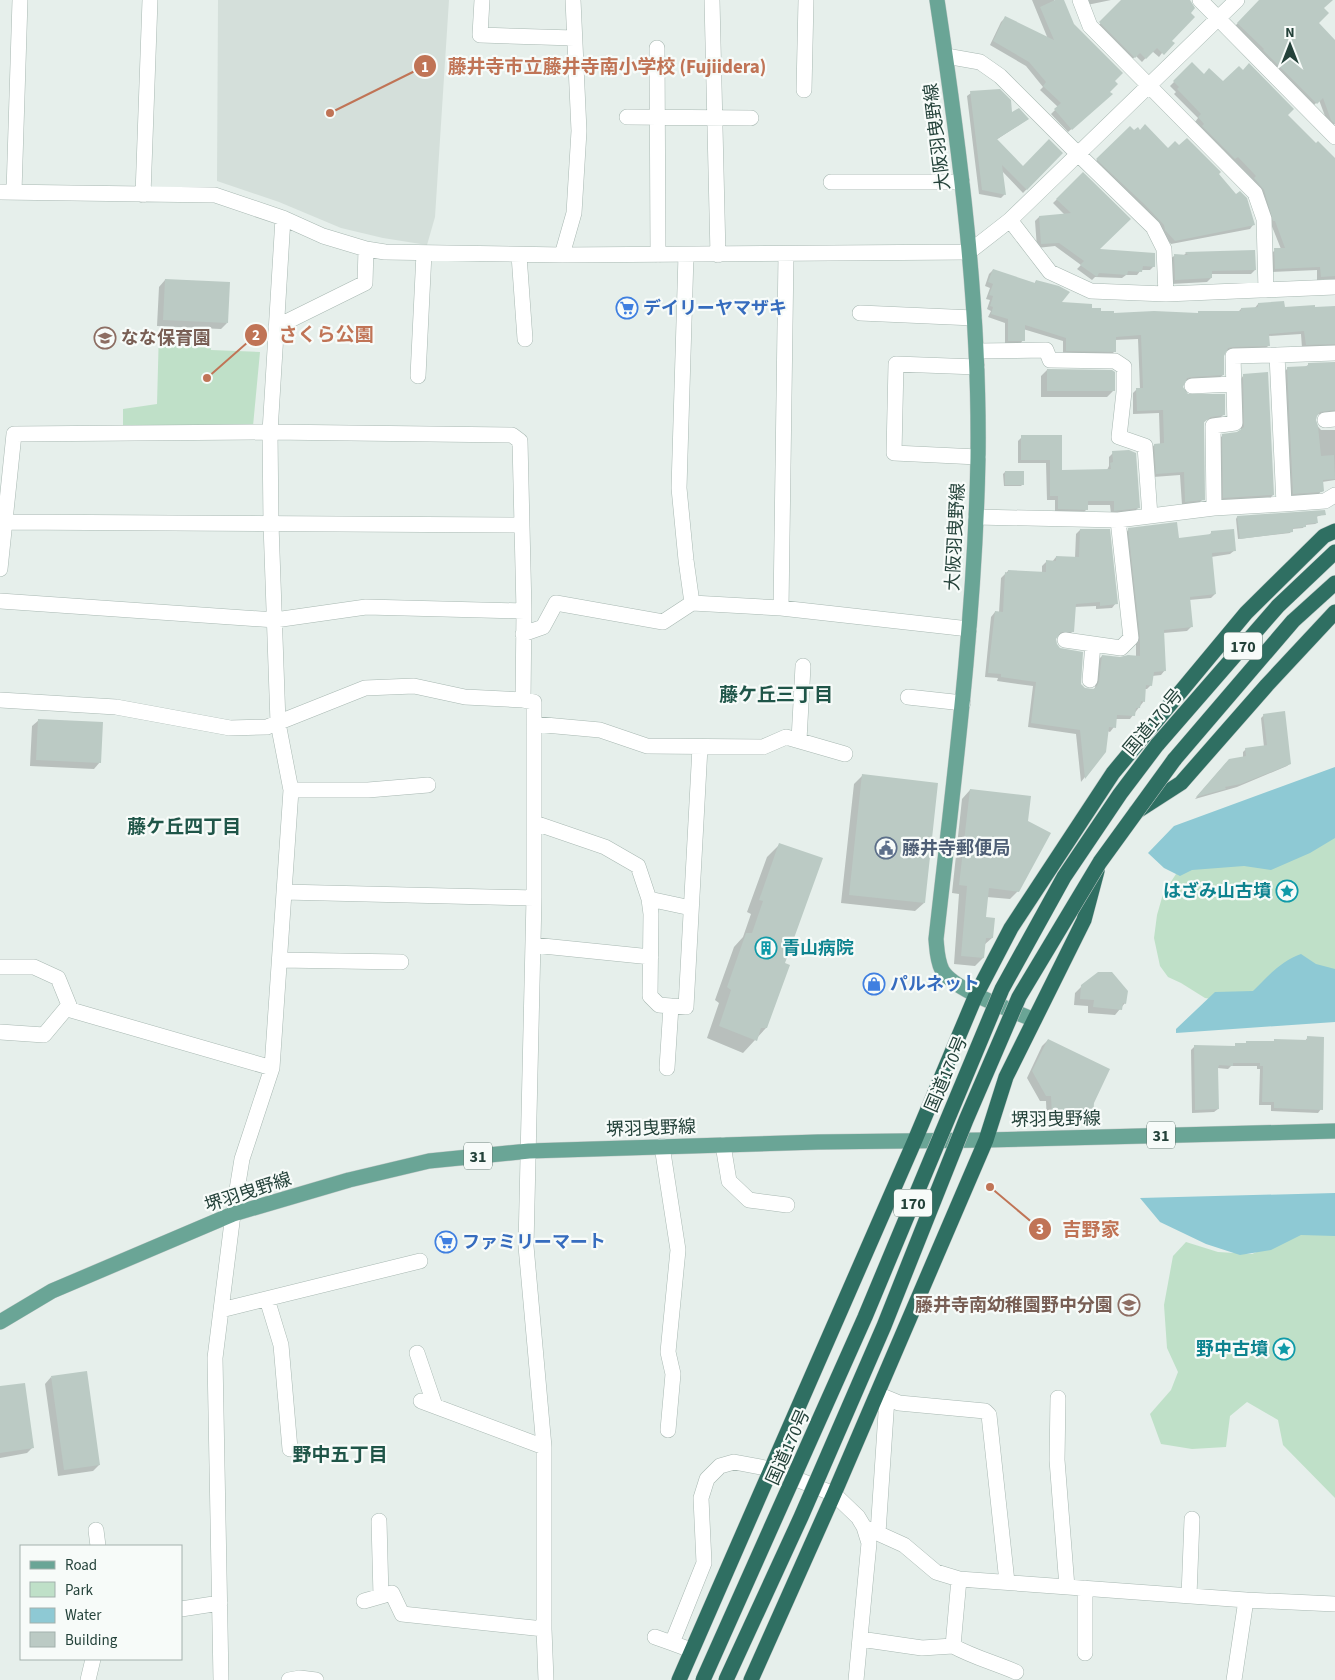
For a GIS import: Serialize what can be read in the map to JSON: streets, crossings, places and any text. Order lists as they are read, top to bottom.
{
  "streets": {
    "highway": ["170", "国道170号"],
    "main road": ["大阪羽曳野線", "堺羽曳野線", "31"]
  },
  "districts": ["藤ケ丘三丁目", "藤ケ丘四丁目", "野中五丁目"],
  "places": {
    "other": ["藤井寺市立藤井寺南小学校 (Fujiidera)", "さくら公園", "吉野家"],
    "supermarket": ["デイリーヤマザキ", "ファミリーマート"],
    "school or university": ["なな保育園", "藤井寺南幼稚園野中分園"],
    "public building": ["藤井寺郵便局"],
    "place": ["はざみ山古墳", "野中古墳"],
    "building": ["青山病院"],
    "shop": ["パルネット"]
  },
  "legend": [
    "Road",
    "Park",
    "Water",
    "Building"
  ],
  "north": "top"
}
